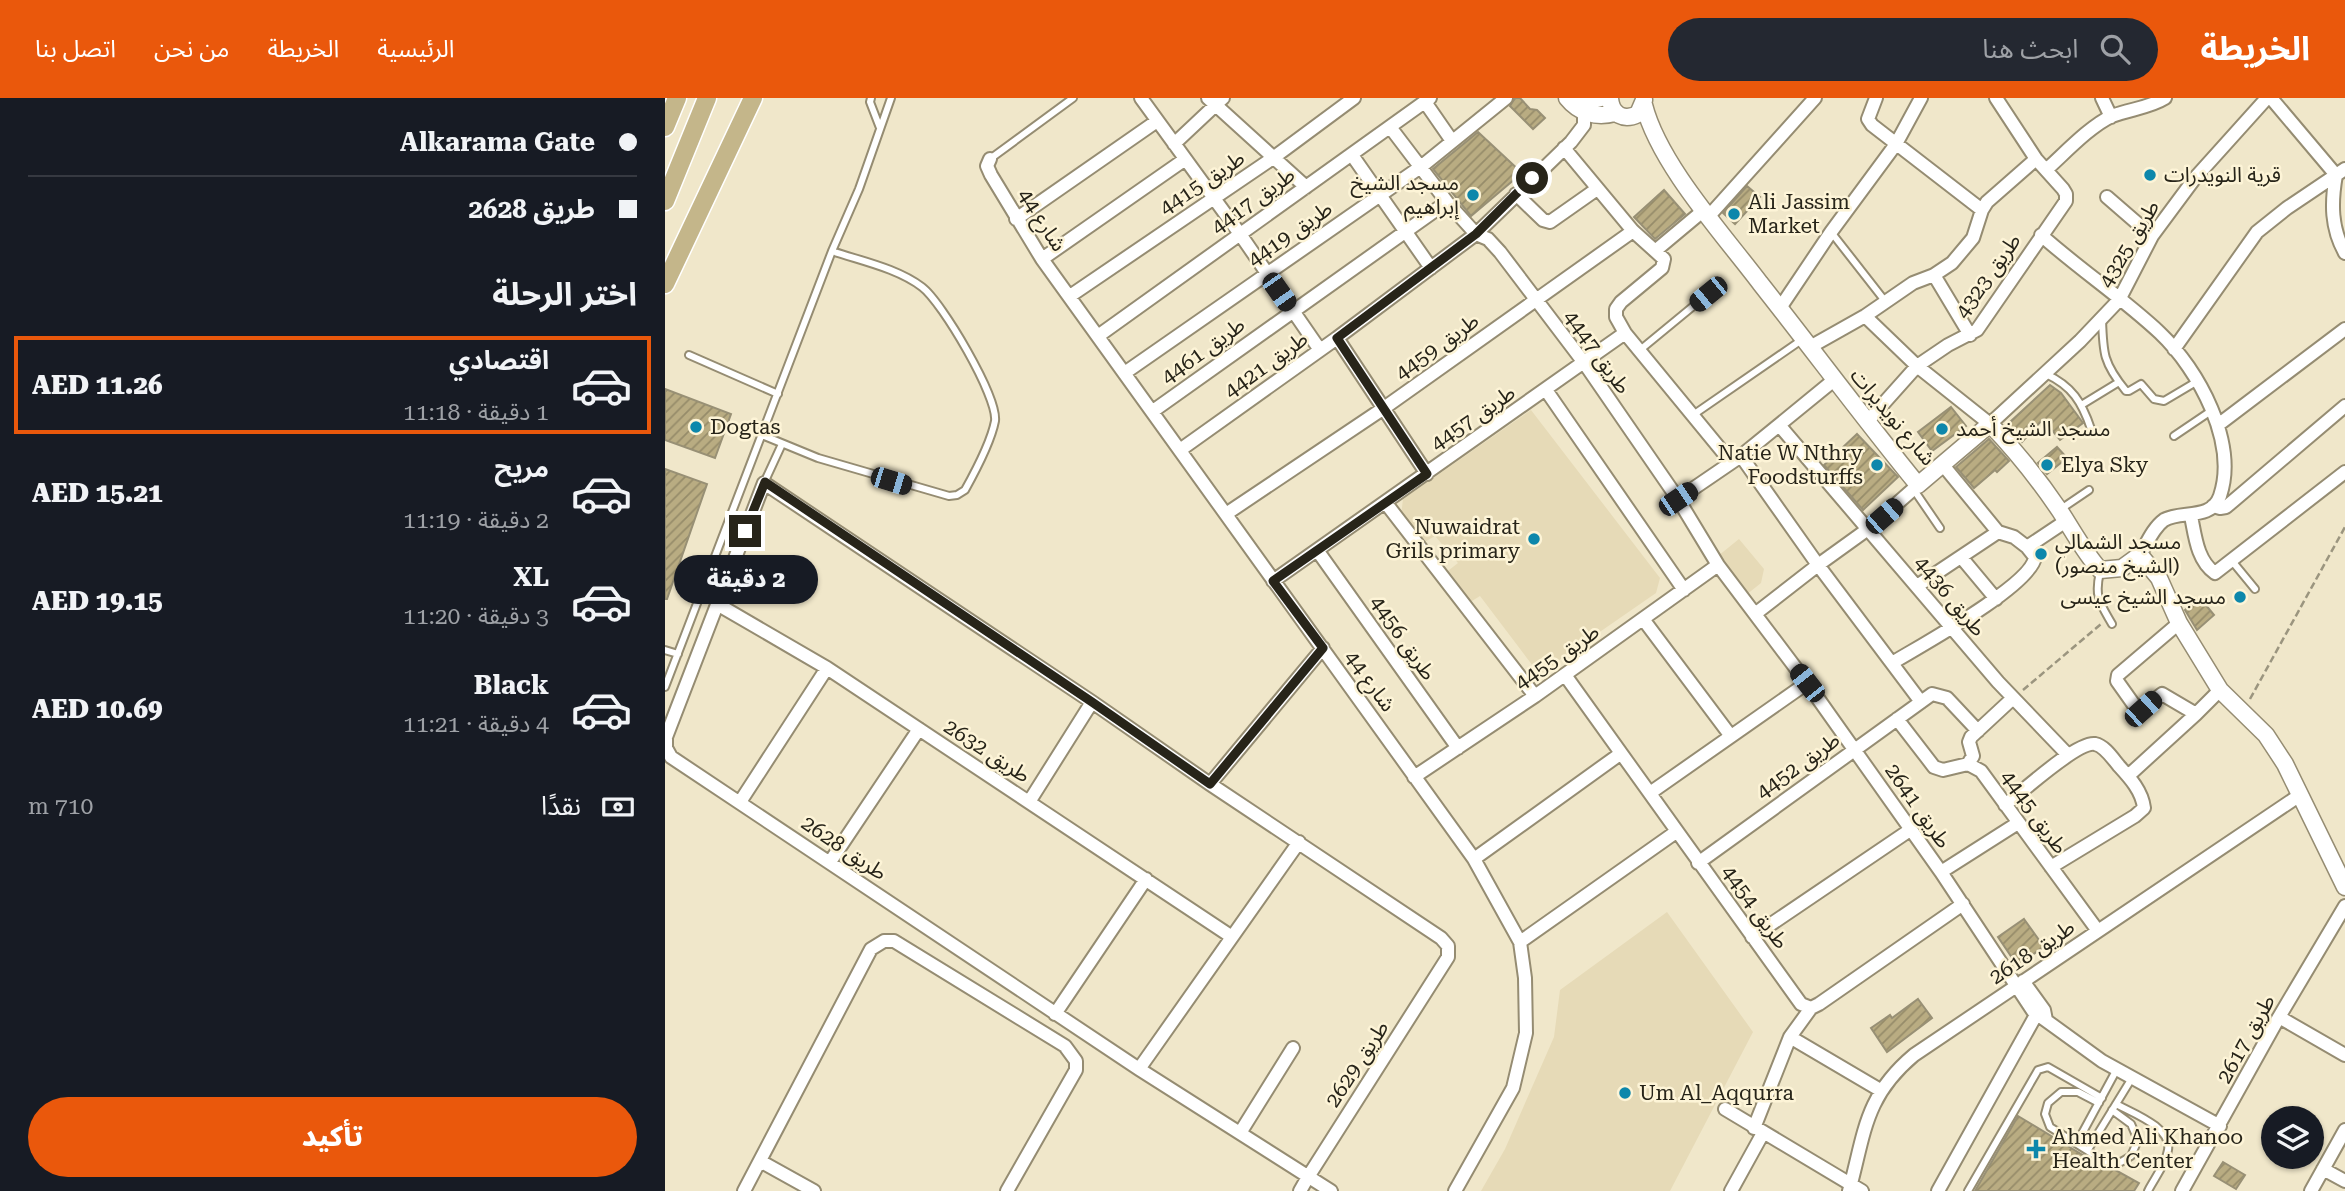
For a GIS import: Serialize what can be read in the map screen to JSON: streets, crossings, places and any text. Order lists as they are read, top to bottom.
{
  "streets": {
    "street": [
      "طريق 4415",
      "طريق 4417",
      "شارع 44",
      "طريق 4419",
      "طريق 4325",
      "طريق 4323",
      "طريق 4459",
      "طريق 4461",
      "طريق 4447",
      "طريق 4421",
      "شارع نويديرات",
      "طريق 4457",
      "طريق 4436",
      "طريق 4456",
      "طريق 4455",
      "طريق 2632",
      "طريق 4452",
      "طريق 2641",
      "طريق 4445",
      "طريق 2628",
      "طريق 4454",
      "طريق 2618",
      "طريق 2617",
      "طريق 2629"
    ]
  },
  "crossings": [
    ["طريق 4415", "شارع 44"],
    ["طريق 4417", "شارع 44"],
    ["طريق 4417", "طريق 4447"],
    ["شارع 44", "طريق 4419"],
    ["شارع 44", "طريق 4459"],
    ["شارع 44", "طريق 4461"],
    ["شارع 44", "طريق 4421"],
    ["شارع 44", "طريق 4457"],
    ["شارع 44", "طريق 4455"],
    ["طريق 4419", "طريق 4447"],
    ["طريق 4325", "شارع نويديرات"],
    ["طريق 4323", "شارع نويديرات"],
    ["طريق 4459", "طريق 4447"],
    ["طريق 4461", "طريق 4447"],
    ["طريق 4447", "طريق 4421"],
    ["طريق 4447", "طريق 4457"],
    ["طريق 4447", "طريق 4455"],
    ["طريق 4447", "طريق 2641"],
    ["طريق 4457", "طريق 4456"],
    ["طريق 4456", "طريق 4455"],
    ["طريق 4455", "طريق 4454"],
    ["طريق 2632", "طريق 2628"],
    ["طريق 4452", "طريق 2641"],
    ["طريق 4452", "طريق 4445"],
    ["طريق 4452", "طريق 4454"],
    ["طريق 2641", "طريق 2618"],
    ["طريق 2641", "طريق 2617"],
    ["طريق 4445", "طريق 2618"],
    ["طريق 2628", "طريق 2629"]
  ],
  "places": {
    "other": [
      "قرية النويدرات",
      "مسجد الشيخ إبراهيم",
      "Ali Jassim Market",
      "Dogtas",
      "مسجد الشيخ أحمد",
      "Natie W Nthry Foodsturffs",
      "Elya Sky",
      "Nuwaidrat Grils primary",
      "مسجد الشمالي (الشيخ منصور)",
      "مسجد الشيخ عيسى",
      "Um Al_Aqqurra"
    ],
    "health": ["Ahmed Ali Khanoo Health Center"]
  },
  "page": {
    "header": "الخريطة",
    "search": "ابحث هنا",
    "nav": [
      "الرئيسية",
      "الخريطة",
      "من نحن",
      "اتصل بنا"
    ],
    "banner": ["Alkarama Gate", "طريق 2628"],
    "heading": "اختر الرحلة",
    "list": [
      {
        "name": "اقتصادي",
        "note": "1 دقيقة · 11:18",
        "value": "AED 11.26"
      },
      {
        "name": "مريح",
        "note": "2 دقيقة · 11:19",
        "value": "AED 15.21"
      },
      {
        "name": "XL",
        "note": "3 دقيقة · 11:20",
        "value": "AED 19.15"
      },
      {
        "name": "Black",
        "note": "4 دقيقة · 11:21",
        "value": "AED 10.69"
      }
    ],
    "bubble": "2 دقيقة",
    "pay": ["نقدًا", "710 m"],
    "buttons": "تأكيد"
  }
}
